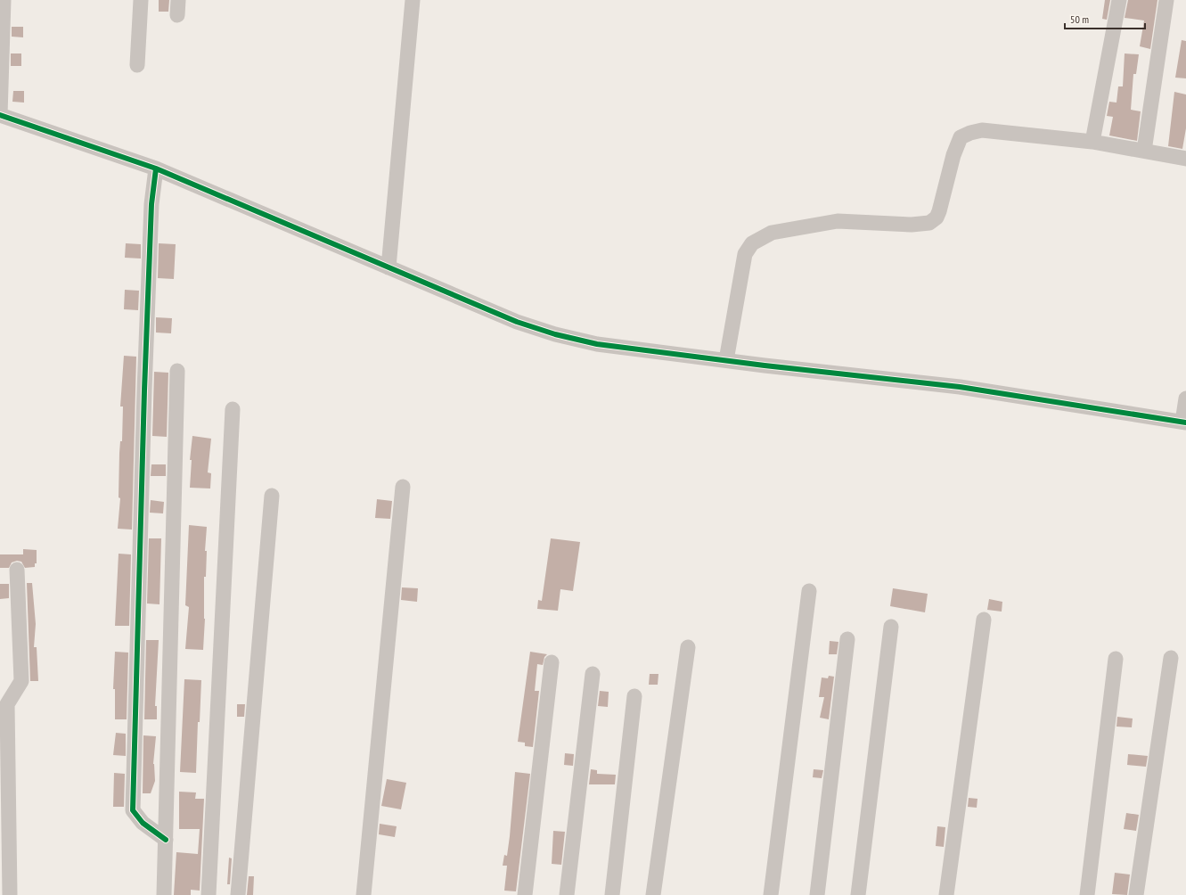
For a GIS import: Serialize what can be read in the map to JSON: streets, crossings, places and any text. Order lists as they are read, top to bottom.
{
  "scale_bar": "50 m"
}
